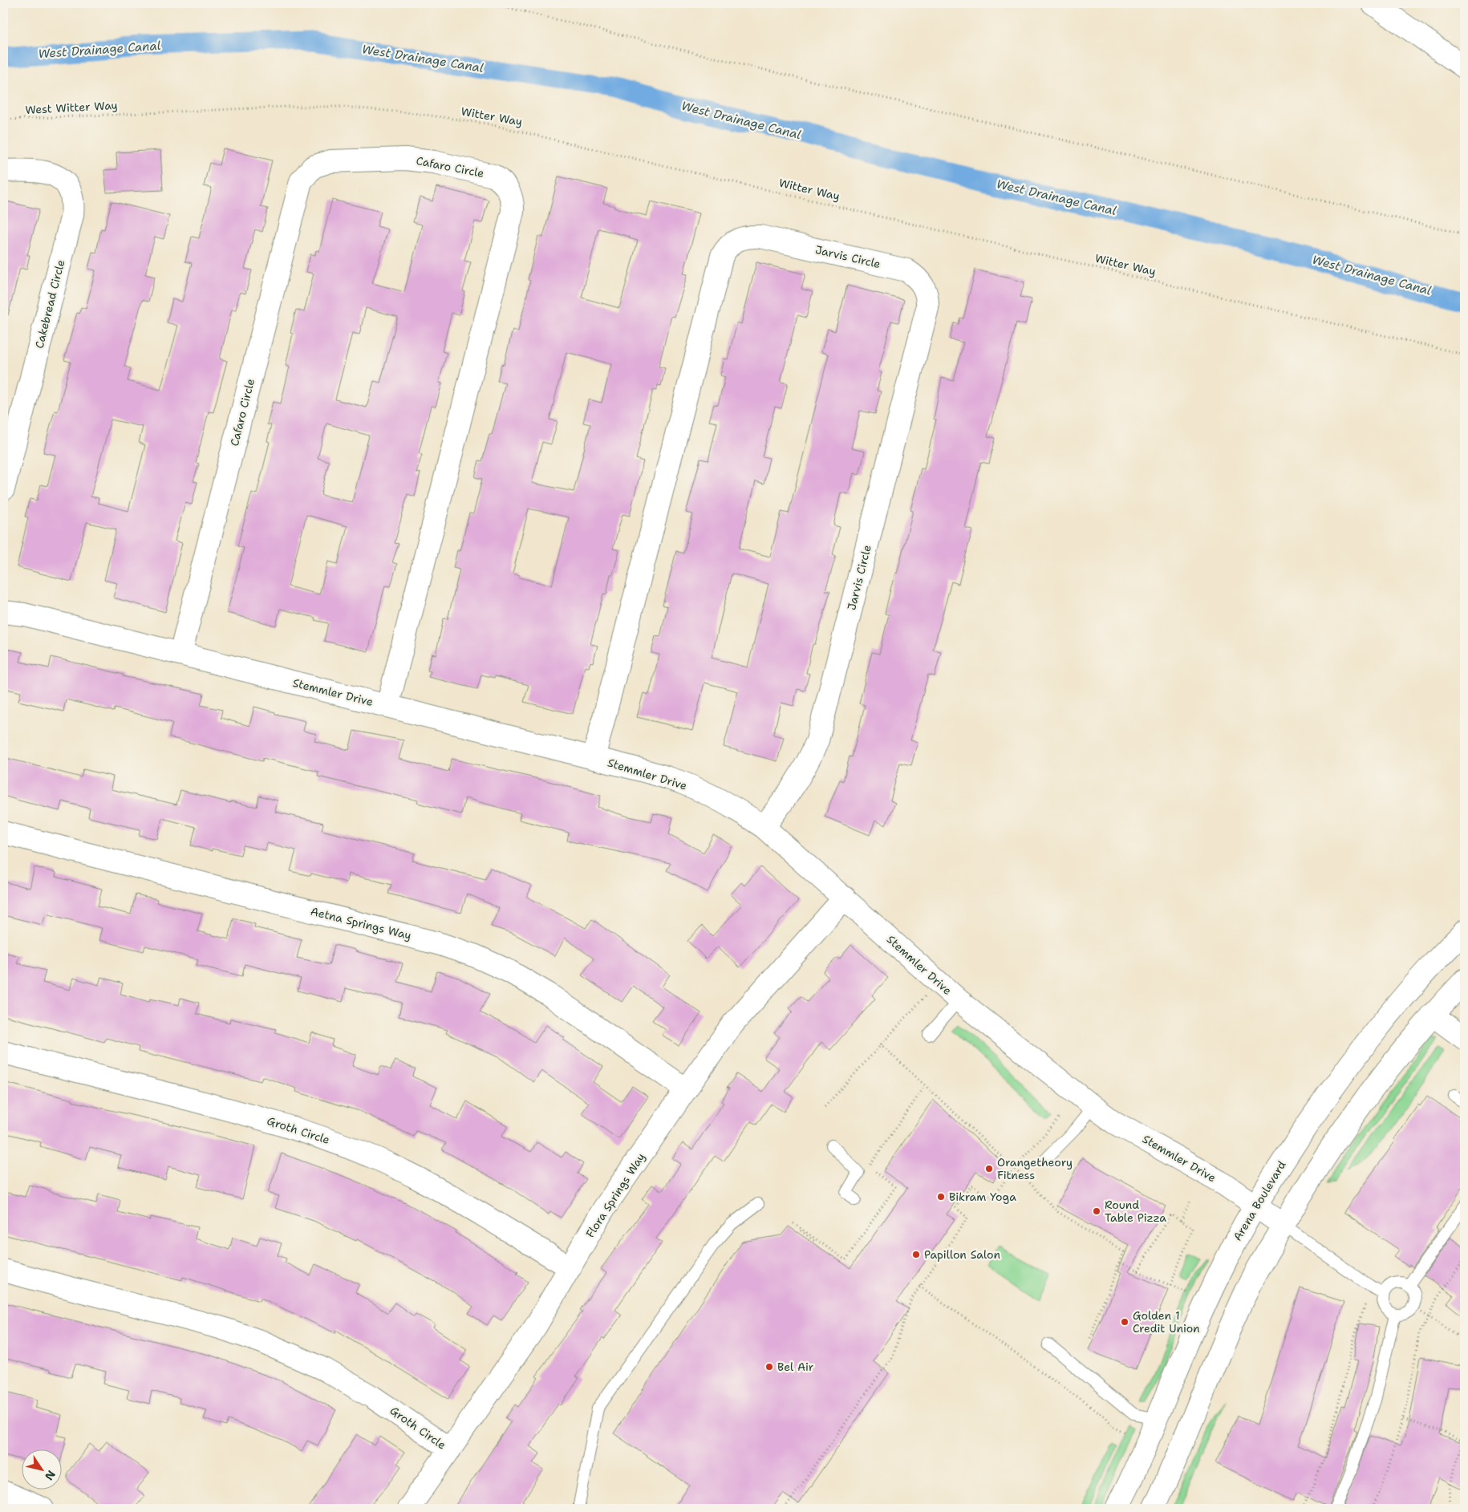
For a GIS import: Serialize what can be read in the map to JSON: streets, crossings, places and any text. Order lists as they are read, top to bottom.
{
  "streets": {
    "street": [
      "Cafaro Circle",
      "Jarvis Circle",
      "Cakebread Circle",
      "Stemmler Drive",
      "Aetna Springs Way",
      "Groth Circle",
      "Flora Springs Way",
      "Arena Boulevard"
    ],
    "path": ["West Witter Way", "Witter Way"]
  },
  "crossings": [
    ["West Witter Way", "Witter Way"],
    ["Cafaro Circle", "Stemmler Drive"],
    ["Jarvis Circle", "Stemmler Drive"],
    ["Stemmler Drive", "Flora Springs Way"],
    ["Stemmler Drive", "Arena Boulevard"],
    ["Aetna Springs Way", "Flora Springs Way"],
    ["Groth Circle", "Flora Springs Way"]
  ],
  "water": ["West Drainage Canal"],
  "places": [
    "Orangetheory Fitness",
    "Bikram Yoga",
    "Round Table Pizza",
    "Papillon Salon",
    "Golden 1 Credit Union",
    "Bel Air"
  ],
  "north": "bottom right"
}
